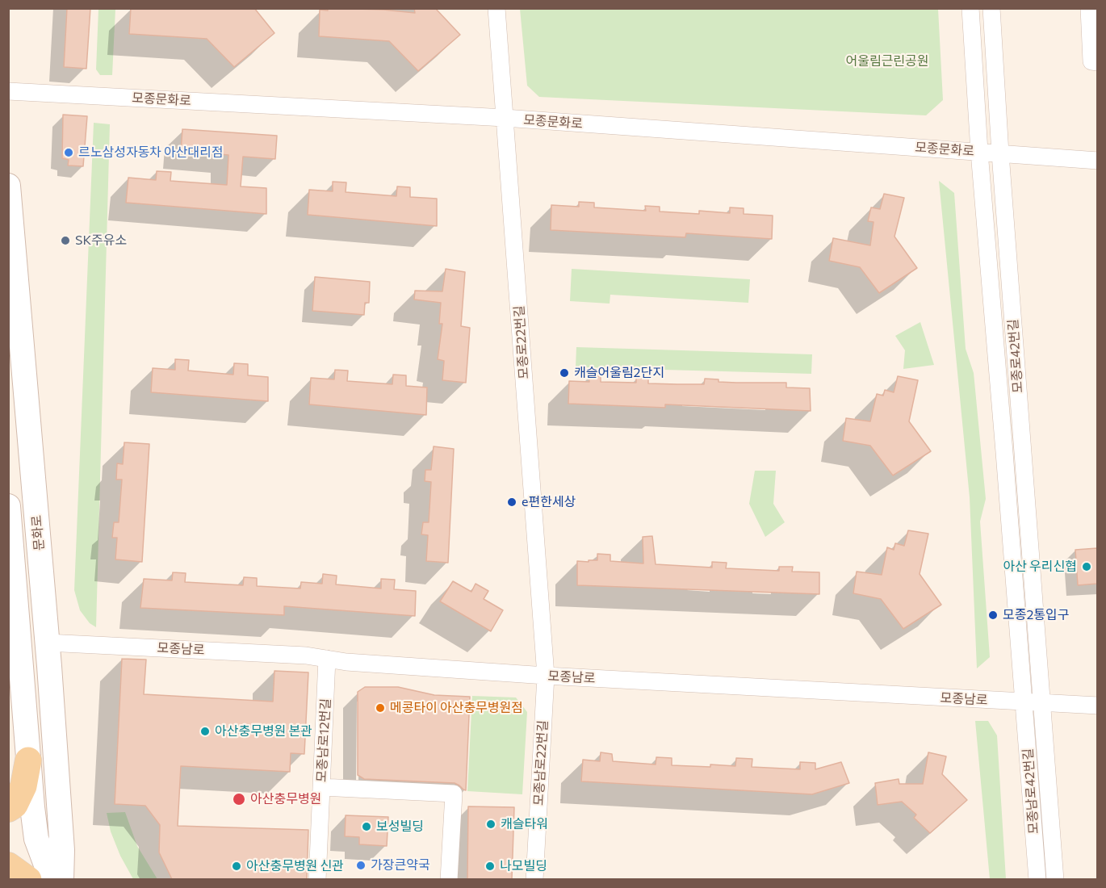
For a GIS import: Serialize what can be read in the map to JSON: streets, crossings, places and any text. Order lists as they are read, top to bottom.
{
  "streets": {
    "main road": ["문화로"],
    "street": [
      "모종문화로",
      "모종로22번길",
      "모종로42번길",
      "모종남로",
      "모종남로12번길",
      "모종남로22번길",
      "모종남로42번길"
    ]
  },
  "crossings": [
    ["모종문화로", "모종로22번길"],
    ["모종문화로", "모종로42번길"],
    ["모종로22번길", "모종남로"],
    ["모종로22번길", "모종남로22번길"],
    ["모종로42번길", "모종남로"],
    ["모종로42번길", "모종남로42번길"],
    ["문화로", "모종남로"],
    ["모종남로", "모종남로12번길"],
    ["모종남로", "모종남로22번길"],
    ["모종남로", "모종남로42번길"]
  ],
  "parks": ["어울림근린공원"],
  "places": [
    "르노삼성자동차 아산대리점",
    "SK주유소",
    "캐슬어울림2단지",
    "e편한세상",
    "아산 우리신협",
    "모종2통입구",
    "메콩타이 아산충무병원점",
    "아산충무병원 본관",
    "아산충무병원",
    "캐슬타워",
    "보성빌딩",
    "가장큰약국",
    "아산충무병원 신관",
    "나모빌딩"
  ]
}
